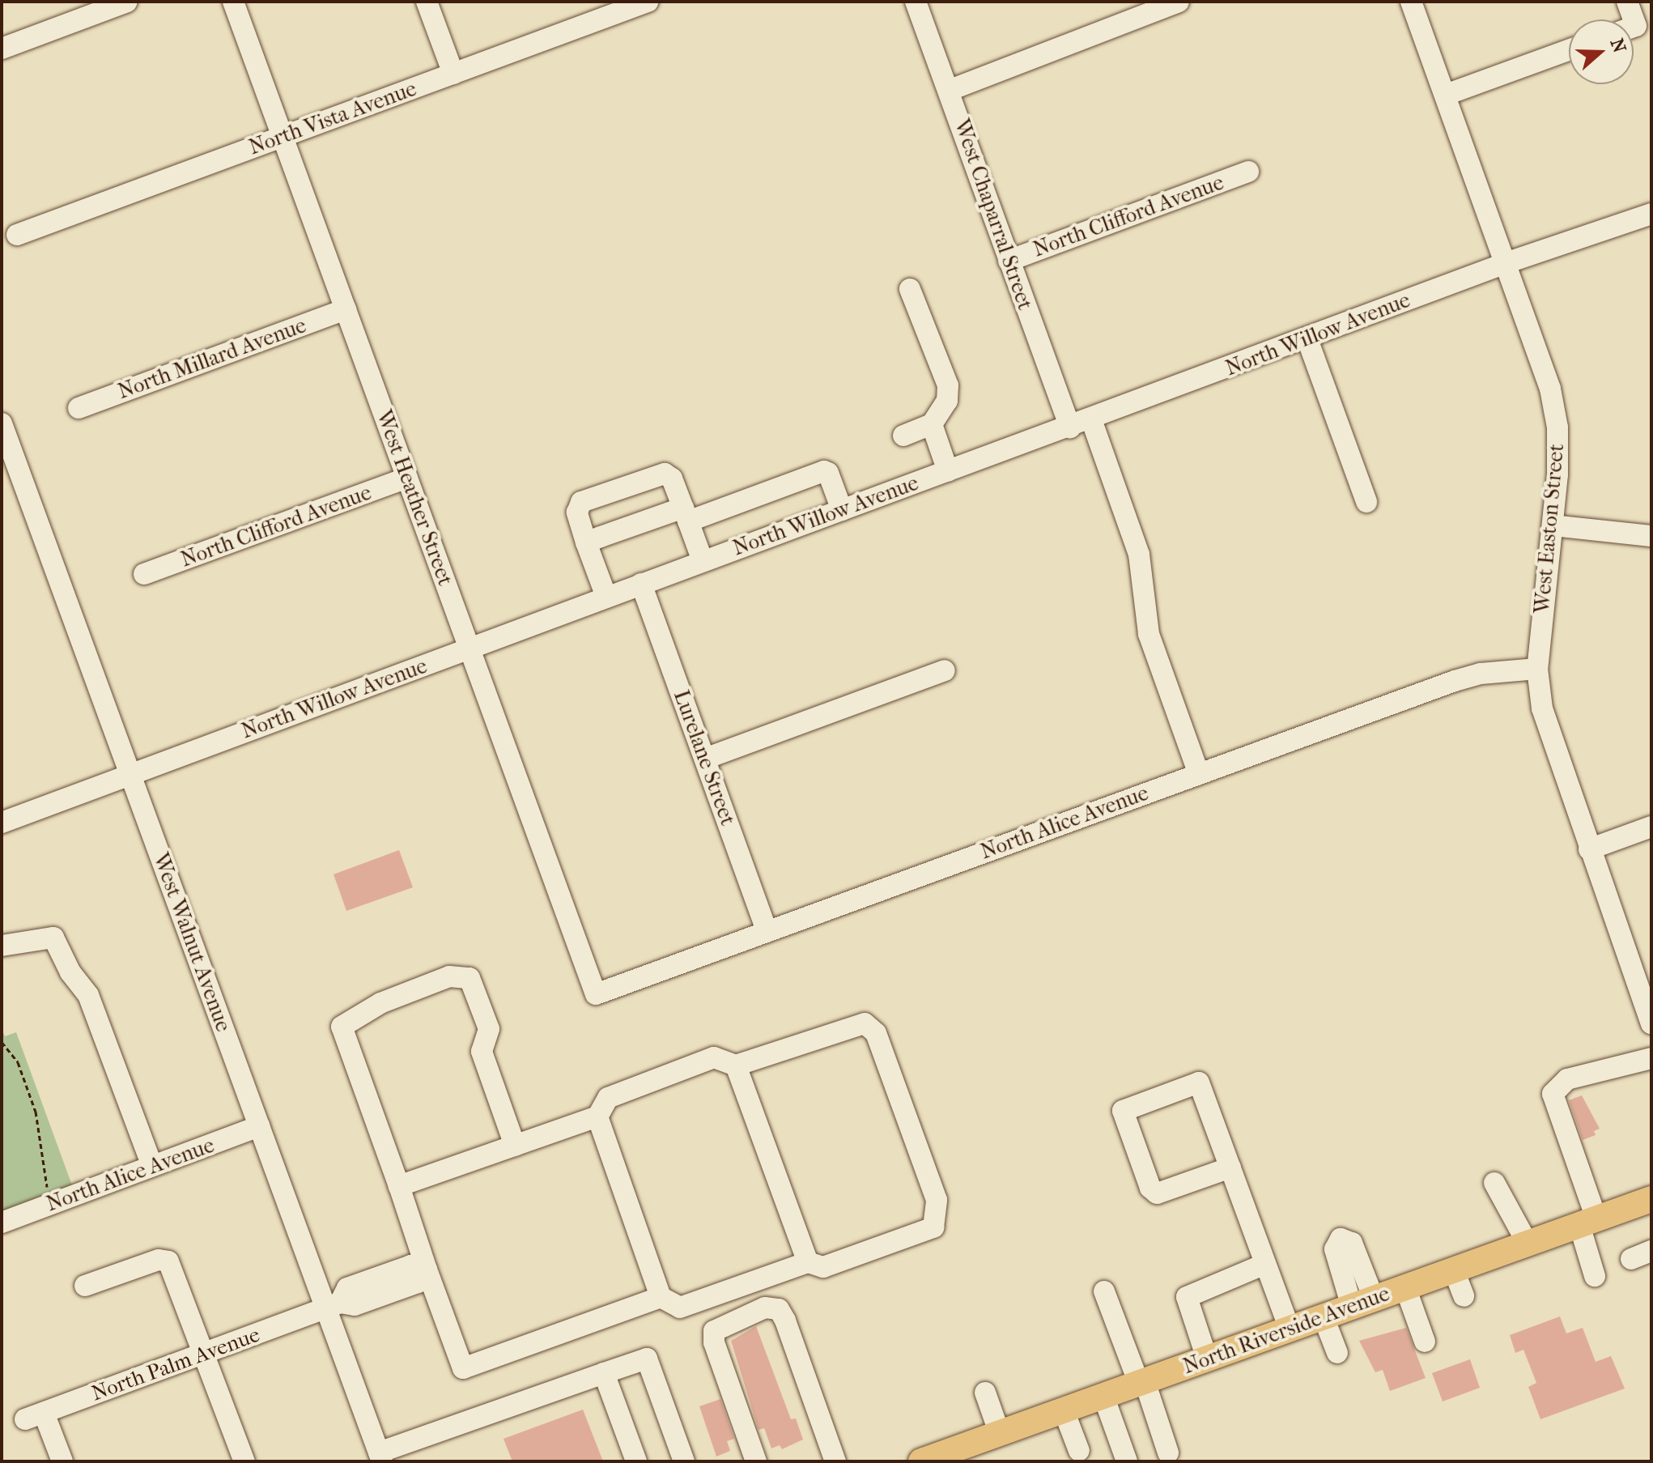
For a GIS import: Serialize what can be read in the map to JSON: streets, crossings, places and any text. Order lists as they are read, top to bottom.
{
  "streets": {
    "main road": ["North Riverside Avenue"],
    "street": [
      "North Vista Avenue",
      "West Chaparral Street",
      "North Clifford Avenue",
      "North Willow Avenue",
      "North Millard Avenue",
      "West Heather Street",
      "West Easton Street",
      "Lurelane Street",
      "North Alice Avenue",
      "West Walnut Avenue",
      "North Palm Avenue"
    ]
  },
  "crossings": [
    ["North Vista Avenue", "West Heather Street"],
    ["West Chaparral Street", "North Clifford Avenue"],
    ["West Chaparral Street", "North Willow Avenue"],
    ["North Clifford Avenue", "West Heather Street"],
    ["North Willow Avenue", "West Heather Street"],
    ["North Willow Avenue", "West Easton Street"],
    ["North Willow Avenue", "Lurelane Street"],
    ["North Willow Avenue", "West Walnut Avenue"],
    ["North Millard Avenue", "West Heather Street"],
    ["West Heather Street", "North Alice Avenue"],
    ["West Easton Street", "North Alice Avenue"],
    ["Lurelane Street", "North Alice Avenue"],
    ["North Alice Avenue", "West Walnut Avenue"],
    ["West Walnut Avenue", "North Palm Avenue"]
  ],
  "north": "right"
}
